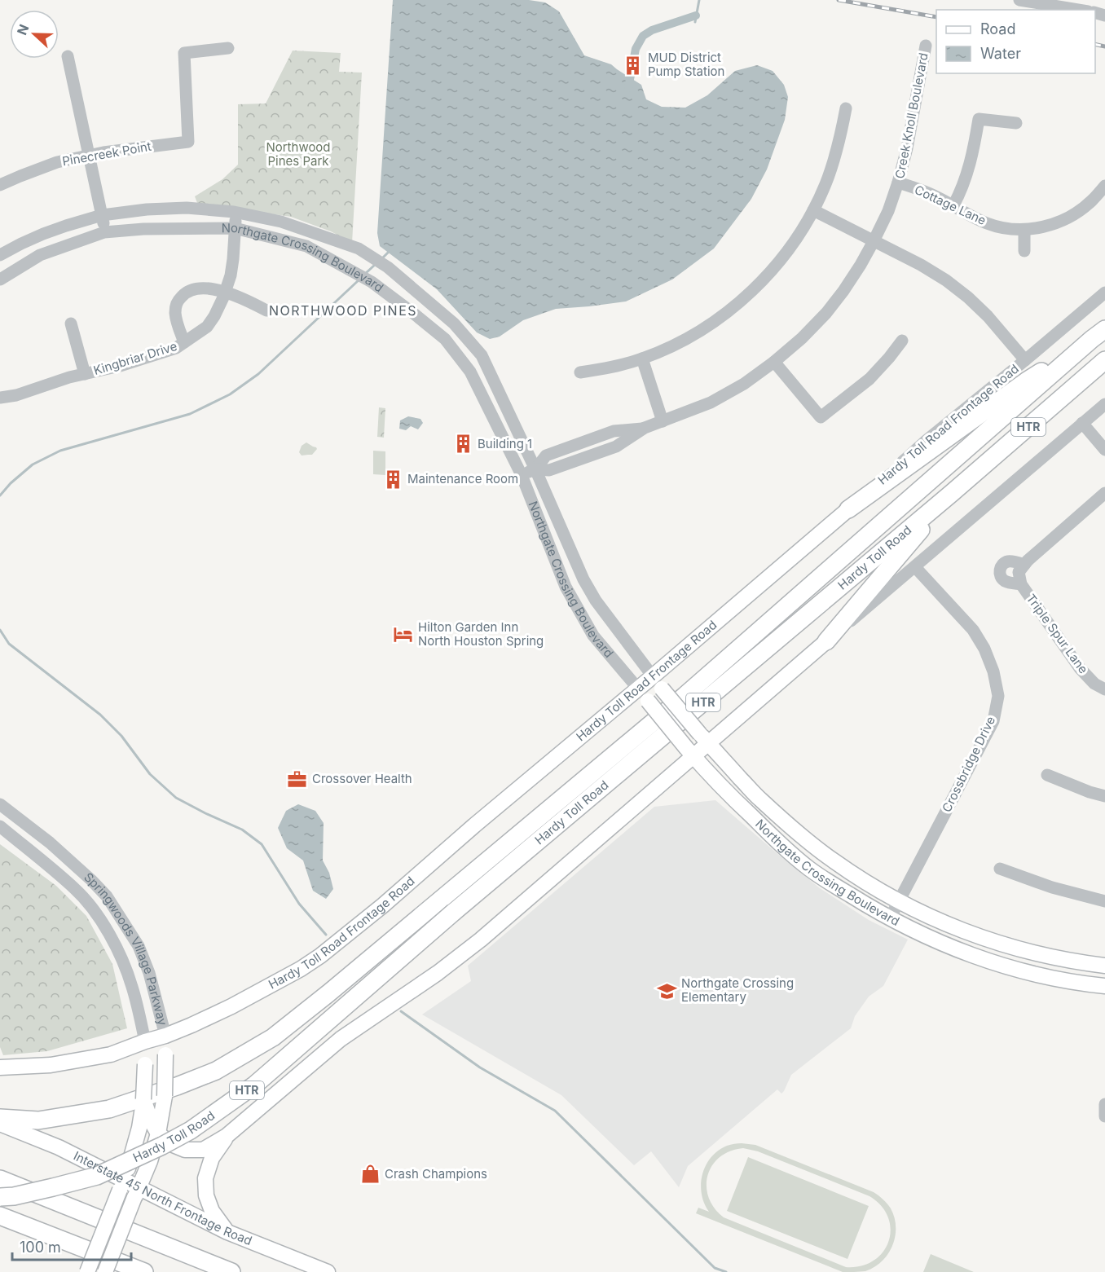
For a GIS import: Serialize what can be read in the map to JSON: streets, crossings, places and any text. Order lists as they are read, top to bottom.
{
  "streets": {
    "highway": ["HTR", "Hardy Toll Road"],
    "main road": [
      "Northgate Crossing Boulevard",
      "Hardy Toll Road Frontage Road",
      "Springwoods Village Parkway",
      "Interstate 45 North Frontage Road"
    ],
    "street": [
      "Creek Knoll Boulevard",
      "Pinecreek Point",
      "Cottage Lane",
      "Kingbriar Drive",
      "Triple Spur Lane",
      "Crossbridge Drive"
    ]
  },
  "crossings": [
    ["Creek Knoll Boulevard", "Cottage Lane"],
    ["Creek Knoll Boulevard", "Northgate Crossing Boulevard"],
    ["Northgate Crossing Boulevard", "Kingbriar Drive"],
    ["Northgate Crossing Boulevard", "Hardy Toll Road Frontage Road"],
    ["Northgate Crossing Boulevard", "Crossbridge Drive"],
    ["Hardy Toll Road Frontage Road", "Springwoods Village Parkway"],
    ["Springwoods Village Parkway", "Interstate 45 North Frontage Road"]
  ],
  "districts": ["NORTHWOOD PINES"],
  "parks": ["Northwood Pines Park"],
  "places": {
    "building": ["MUD District Pump Station", "Building 1", "Maintenance Room"],
    "hotel": ["Hilton Garden Inn North Houston Spring"],
    "office": ["Crossover Health"],
    "school or university": ["Northgate Crossing Elementary"],
    "shop": ["Crash Champions"]
  },
  "legend": ["Road", "Water"],
  "scale_bar": "100 m",
  "north": "left"
}
